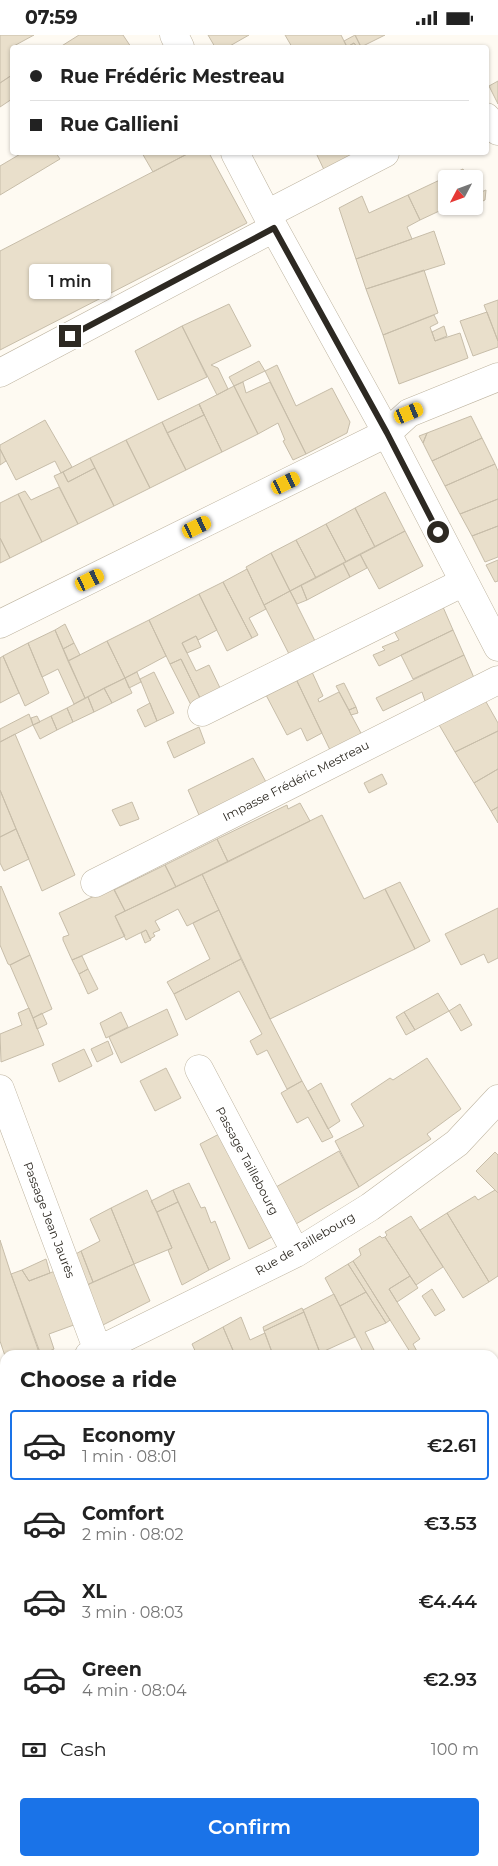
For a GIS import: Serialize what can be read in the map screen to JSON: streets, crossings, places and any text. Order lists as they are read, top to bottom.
{
  "streets": {
    "street": [
      "Impasse Frédéric Mestreau",
      "Passage Taillebourg",
      "Passage Jean Jaurès",
      "Rue de Taillebourg"
    ]
  },
  "crossings": [
    ["Passage Taillebourg", "Rue de Taillebourg"]
  ],
  "north": "bottom left",
  "page": {
    "status": "07:59",
    "banner": ["Rue Frédéric Mestreau", "Rue Gallieni"],
    "bubble": "1 min",
    "heading": "Choose a ride",
    "list": [
      {
        "name": "Economy",
        "note": "1 min · 08:01",
        "value": "€2.61"
      },
      {
        "name": "Comfort",
        "note": "2 min · 08:02",
        "value": "€3.53"
      },
      {
        "name": "XL",
        "note": "3 min · 08:03",
        "value": "€4.44"
      },
      {
        "name": "Green",
        "note": "4 min · 08:04",
        "value": "€2.93"
      }
    ],
    "pay": ["Cash", "100 m"],
    "buttons": "Confirm"
  }
}
